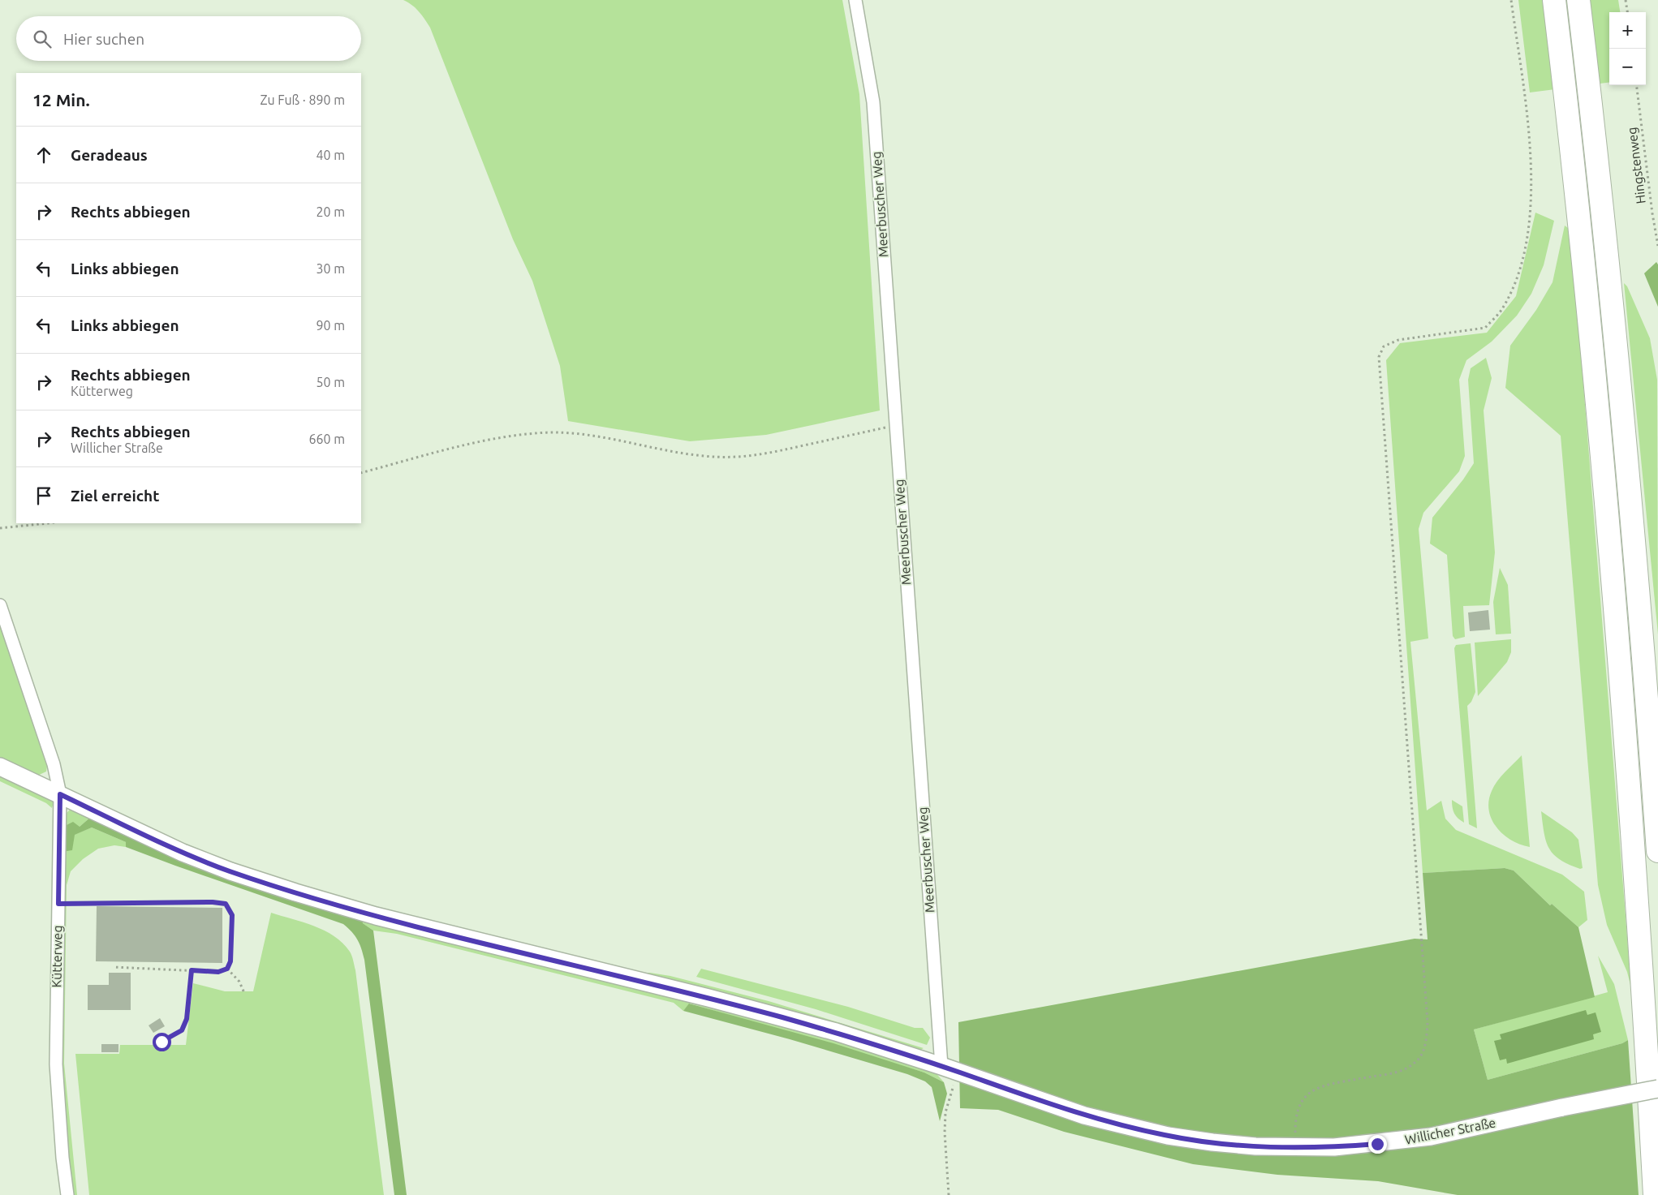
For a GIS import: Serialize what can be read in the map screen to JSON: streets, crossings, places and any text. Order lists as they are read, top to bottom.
{
  "streets": {
    "street": ["Meerbuscher Weg", "Kütterweg", "Willicher Straße"],
    "path": ["Hingstenweg"]
  },
  "crossings": [
    ["Meerbuscher Weg", "Willicher Straße"],
    ["Kütterweg", "Willicher Straße"]
  ],
  "page": {
    "map_buttons": ["+", "−"],
    "search": "Hier suchen",
    "heading": ["12 Min.", "Zu Fuß · 890 m"],
    "list": [
      ["Geradeaus", "40 m"],
      ["Rechts abbiegen", "20 m"],
      ["Links abbiegen", "30 m"],
      ["Links abbiegen", "90 m"],
      ["Rechts abbiegen", "Kütterweg", "50 m"],
      ["Rechts abbiegen", "Willicher Straße", "660 m"],
      "Ziel erreicht"
    ]
  }
}
